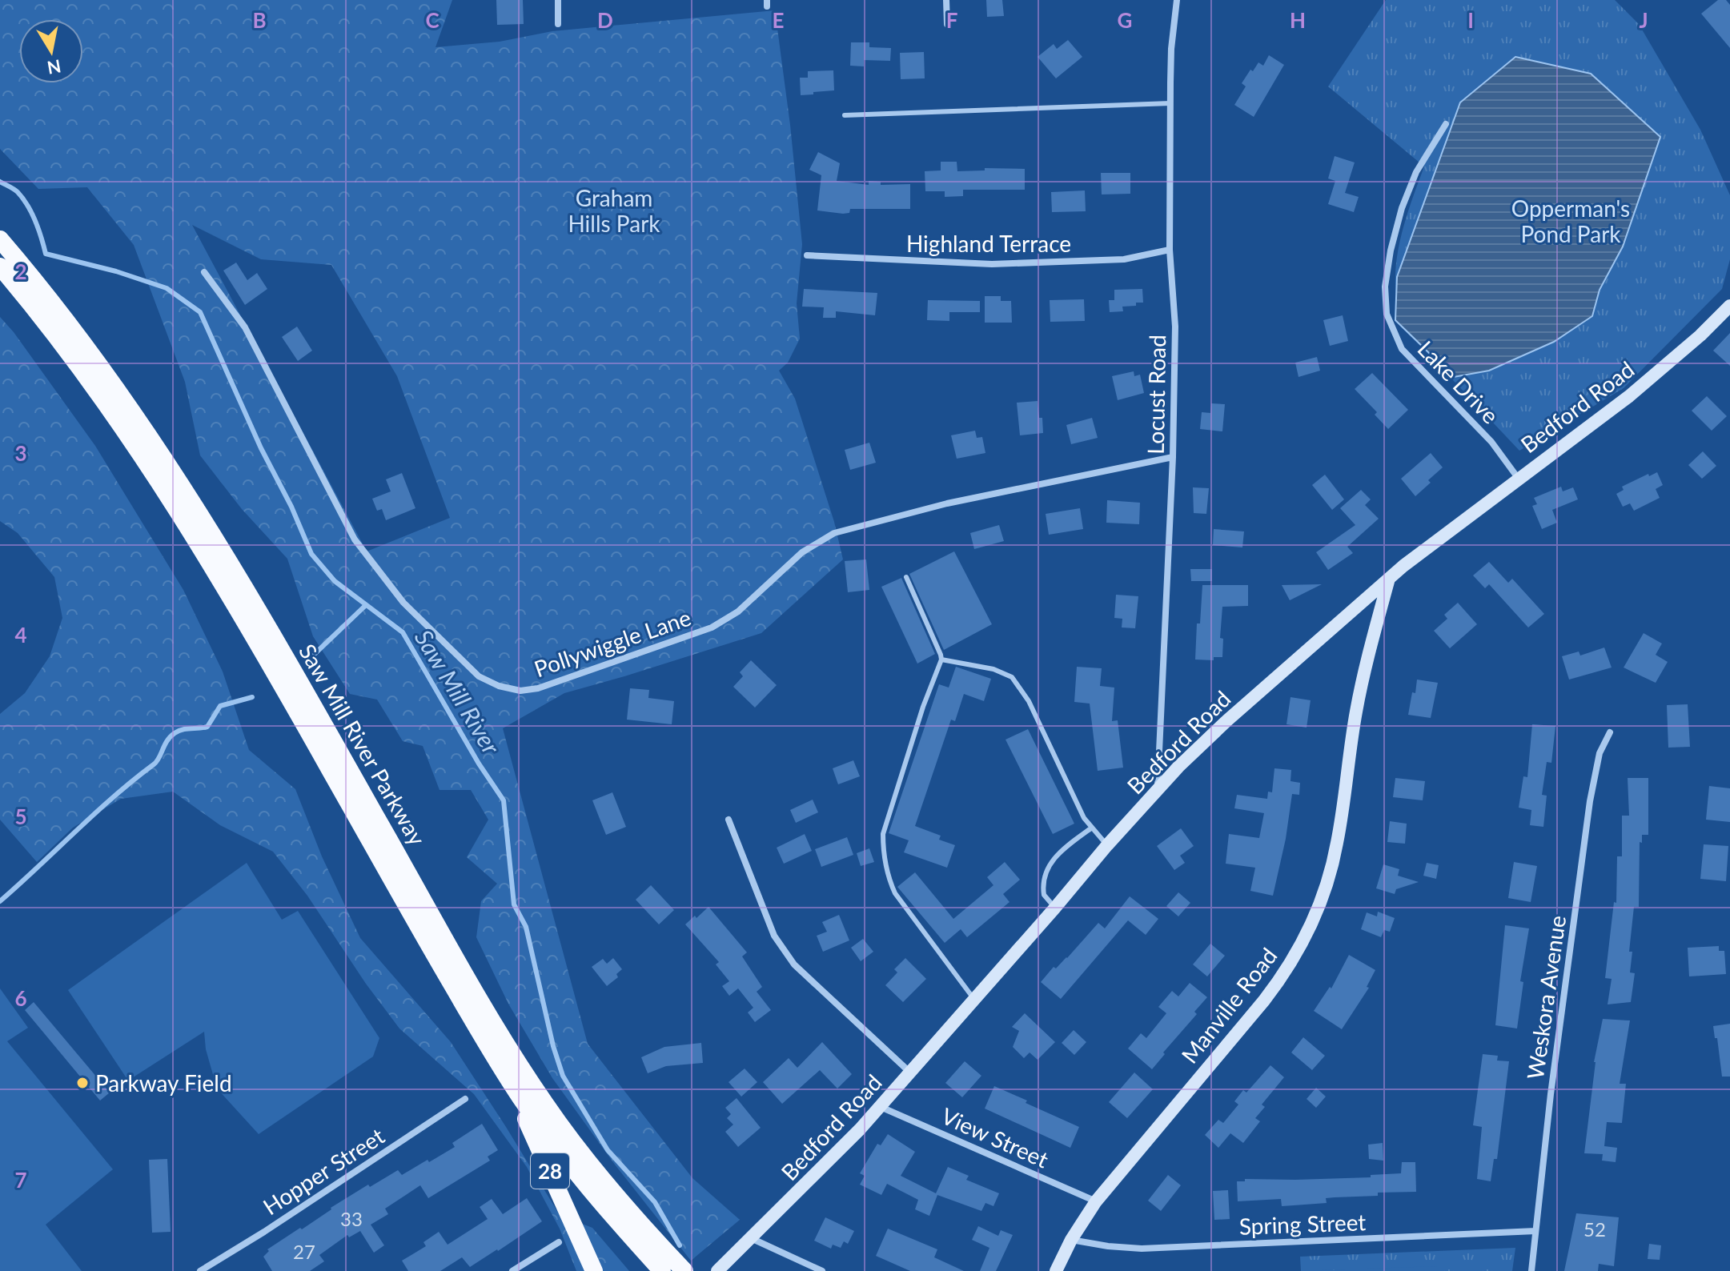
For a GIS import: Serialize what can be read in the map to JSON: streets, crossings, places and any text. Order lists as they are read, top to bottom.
{
  "streets": {
    "highway": ["Saw Mill River Parkway", "28"],
    "main road": ["Bedford Road", "Manville Road"],
    "street": [
      "Highland Terrace",
      "Lake Drive",
      "Locust Road",
      "Pollywiggle Lane",
      "Weskora Avenue",
      "View Street",
      "Hopper Street",
      "Spring Street"
    ]
  },
  "crossings": [
    ["Highland Terrace", "Locust Road"],
    ["Lake Drive", "Bedford Road"],
    ["Locust Road", "Bedford Road"],
    ["Locust Road", "Pollywiggle Lane"],
    ["Bedford Road", "Manville Road"],
    ["Bedford Road", "View Street"],
    ["Saw Mill River Parkway", "28"],
    ["Weskora Avenue", "Spring Street"],
    ["Manville Road", "View Street"],
    ["Manville Road", "Spring Street"]
  ],
  "water": ["Saw Mill River"],
  "parks": ["Graham Hills Park", "Opperman's Pond Park"],
  "places": ["Parkway Field"],
  "house_numbers": ["33", "52", "27"],
  "north": "bottom",
  "grid": {
    "columns": [
      "B",
      "C",
      "D",
      "E",
      "F",
      "G",
      "H",
      "I",
      "J"
    ],
    "rows": [
      "2",
      "3",
      "4",
      "5",
      "6",
      "7"
    ]
  }
}
